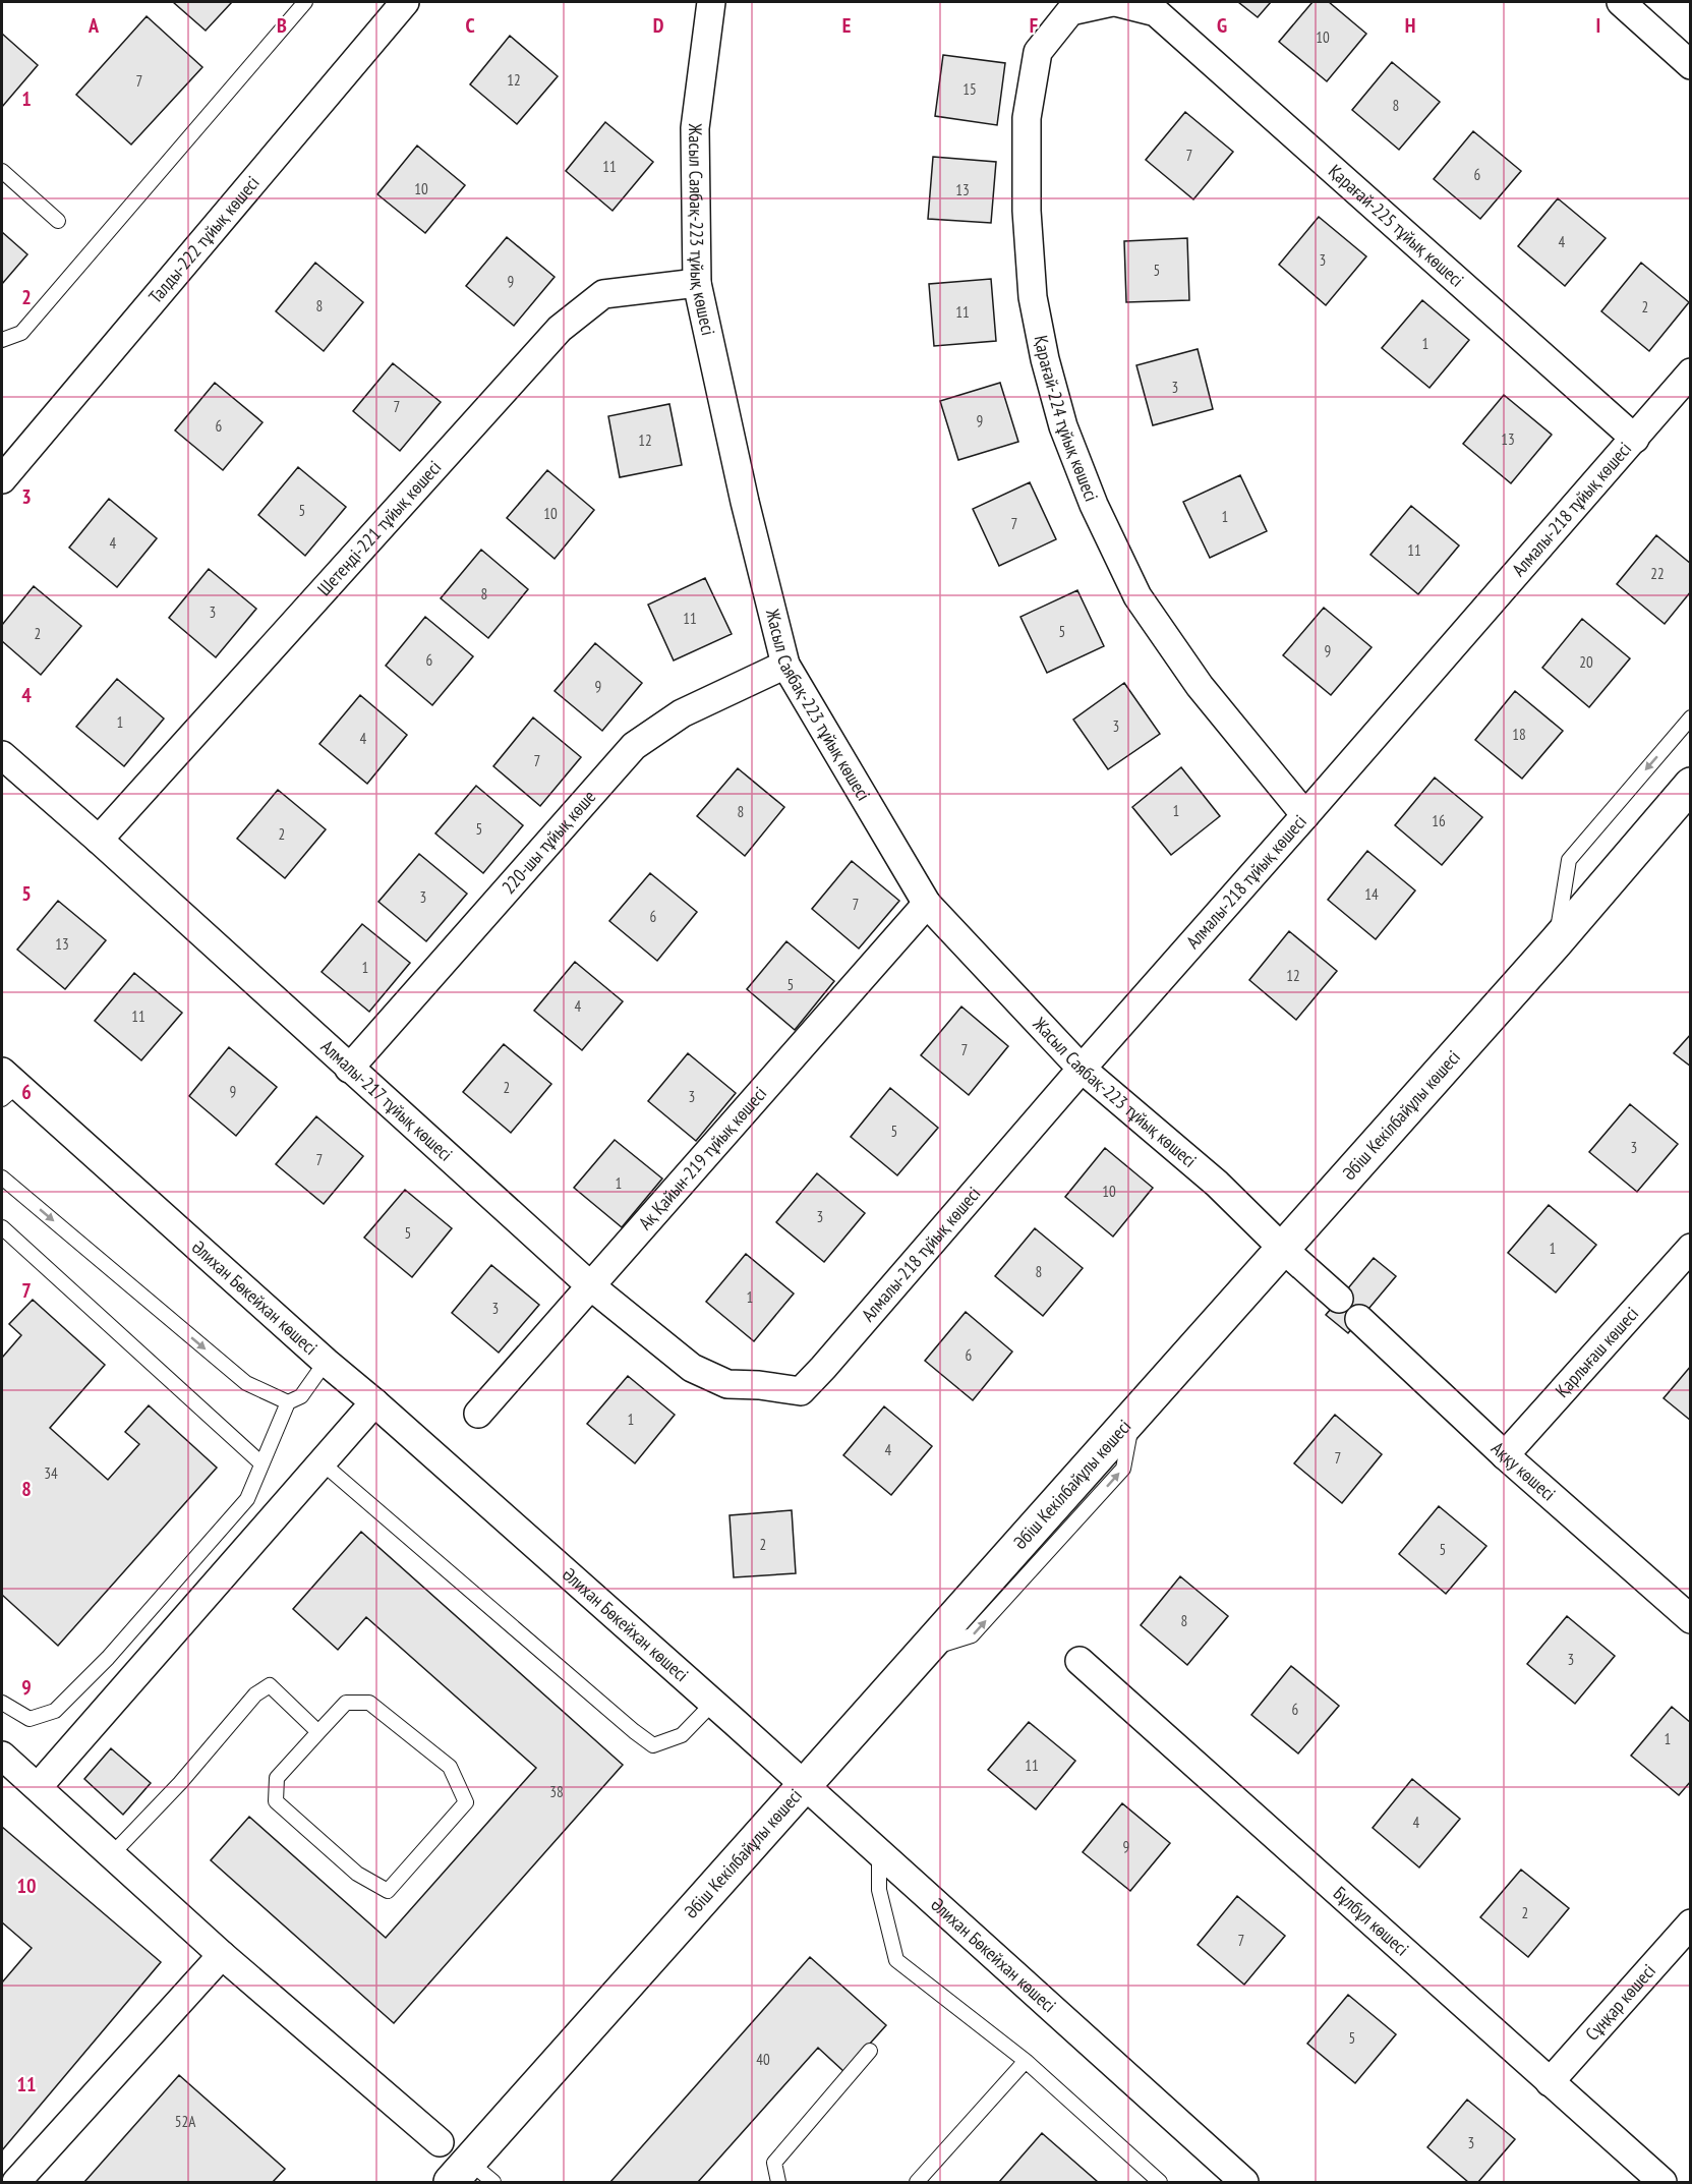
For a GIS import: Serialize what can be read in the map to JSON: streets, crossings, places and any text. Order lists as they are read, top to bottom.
{
  "streets": {
    "street": [
      "Қарағай-225 тұйық көшесі",
      "Жасыл Саябақ-223 тұйық көшесі",
      "Талды-222 тұйық көшесі",
      "Қарағай-224 тұйық көшесі",
      "Алмалы-218 тұйық көшесі",
      "Шетенді-221 тұйық көшесі",
      "220-шы тұйық көше",
      "Алмалы-217 тұйық көшесі",
      "Әбіш Кекілбайұлы көшесі",
      "Ақ Қайын-219 тұйық көшесі",
      "Әлихан Бөкейхан көшесі",
      "Қарлығаш көшесі",
      "Аққу көшесі",
      "Бұлбұл көшесі",
      "Сұңқар көшесі"
    ]
  },
  "crossings": [
    ["Қарағай-225 тұйық көшесі", "Қарағай-224 тұйық көшесі"],
    ["Қарағай-225 тұйық көшесі", "Алмалы-218 тұйық көшесі"],
    ["Жасыл Саябақ-223 тұйық көшесі", "Алмалы-218 тұйық көшесі"],
    ["Жасыл Саябақ-223 тұйық көшесі", "Шетенді-221 тұйық көшесі"],
    ["Жасыл Саябақ-223 тұйық көшесі", "220-шы тұйық көше"],
    ["Жасыл Саябақ-223 тұйық көшесі", "Әбіш Кекілбайұлы көшесі"],
    ["Жасыл Саябақ-223 тұйық көшесі", "Ақ Қайын-219 тұйық көшесі"],
    ["Қарағай-224 тұйық көшесі", "Алмалы-218 тұйық көшесі"],
    ["Алмалы-218 тұйық көшесі", "Алмалы-217 тұйық көшесі"],
    ["Шетенді-221 тұйық көшесі", "Алмалы-217 тұйық көшесі"],
    ["220-шы тұйық көше", "Алмалы-217 тұйық көшесі"],
    ["Алмалы-217 тұйық көшесі", "Ақ Қайын-219 тұйық көшесі"],
    ["Әбіш Кекілбайұлы көшесі", "Әлихан Бөкейхан көшесі"],
    ["Қарлығаш көшесі", "Аққу көшесі"],
    ["Бұлбұл көшесі", "Сұңқар көшесі"]
  ],
  "house_numbers": [
    "10",
    "12",
    "7",
    "15",
    "8",
    "7",
    "11",
    "6",
    "10",
    "13",
    "4",
    "3",
    "5",
    "9",
    "8",
    "2",
    "11",
    "1",
    "3",
    "7",
    "9",
    "6",
    "13",
    "12",
    "5",
    "10",
    "1",
    "7",
    "4",
    "11",
    "22",
    "8",
    "3",
    "11",
    "5",
    "2",
    "9",
    "6",
    "20",
    "9",
    "1",
    "3",
    "18",
    "4",
    "7",
    "1",
    "8",
    "16",
    "5",
    "2",
    "14",
    "3",
    "7",
    "6",
    "13",
    "1",
    "12",
    "5",
    "4",
    "11",
    "7",
    "2",
    "9",
    "3",
    "5",
    "3",
    "7",
    "1",
    "10",
    "3",
    "5",
    "1",
    "8",
    "1",
    "3",
    "6",
    "1",
    "4",
    "7",
    "34",
    "2",
    "5",
    "8",
    "3",
    "6",
    "1",
    "11",
    "38",
    "4",
    "9",
    "2",
    "7",
    "5",
    "40",
    "52А",
    "3"
  ],
  "grid": {
    "columns": [
      "A",
      "B",
      "C",
      "D",
      "E",
      "F",
      "G",
      "H",
      "I"
    ],
    "rows": [
      "1",
      "2",
      "3",
      "4",
      "5",
      "6",
      "7",
      "8",
      "9",
      "10",
      "11"
    ]
  }
}
